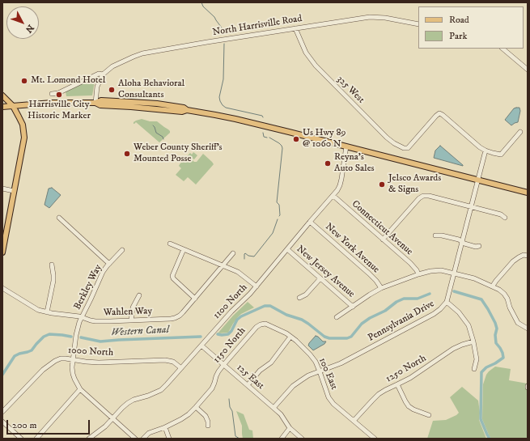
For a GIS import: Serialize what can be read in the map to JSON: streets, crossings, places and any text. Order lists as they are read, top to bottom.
{
  "streets": {
    "street": [
      "North Harrisville Road",
      "325 West",
      "Connecticut Avenue",
      "New York Avenue",
      "New Jersey Avenue",
      "Berkley Way",
      "1100 North",
      "Wahlen Way",
      "Pennsylvania Drive",
      "1150 North",
      "1000 North",
      "1250 North",
      "100 East",
      "125 East"
    ]
  },
  "crossings": [
    ["North Harrisville Road", "325 West"],
    ["325 West", "Pennsylvania Drive"],
    ["Connecticut Avenue", "1100 North"],
    ["New York Avenue", "1100 North"],
    ["New Jersey Avenue", "1100 North"],
    ["Berkley Way", "Wahlen Way"],
    ["Berkley Way", "1000 North"],
    ["1100 North", "1000 North"],
    ["1100 North", "125 East"],
    ["Pennsylvania Drive", "100 East"],
    ["Pennsylvania Drive", "125 East"],
    ["1150 North", "100 East"],
    ["1150 North", "125 East"],
    ["1250 North", "100 East"]
  ],
  "water": ["Western Canal"],
  "places": [
    "Mt. Lomond Hotel",
    "Aloha Behavioral Consultants",
    "Harrisville City Historic Marker",
    "Us Hwy 89 @ 1060 N",
    "Weber County Sheriff's Mounted Posse",
    "Reyna's Auto Sales",
    "Jelsco Awards & Signs"
  ],
  "legend": ["Road", "Park"],
  "scale_bar": "200 m",
  "north": "bottom right"
}
